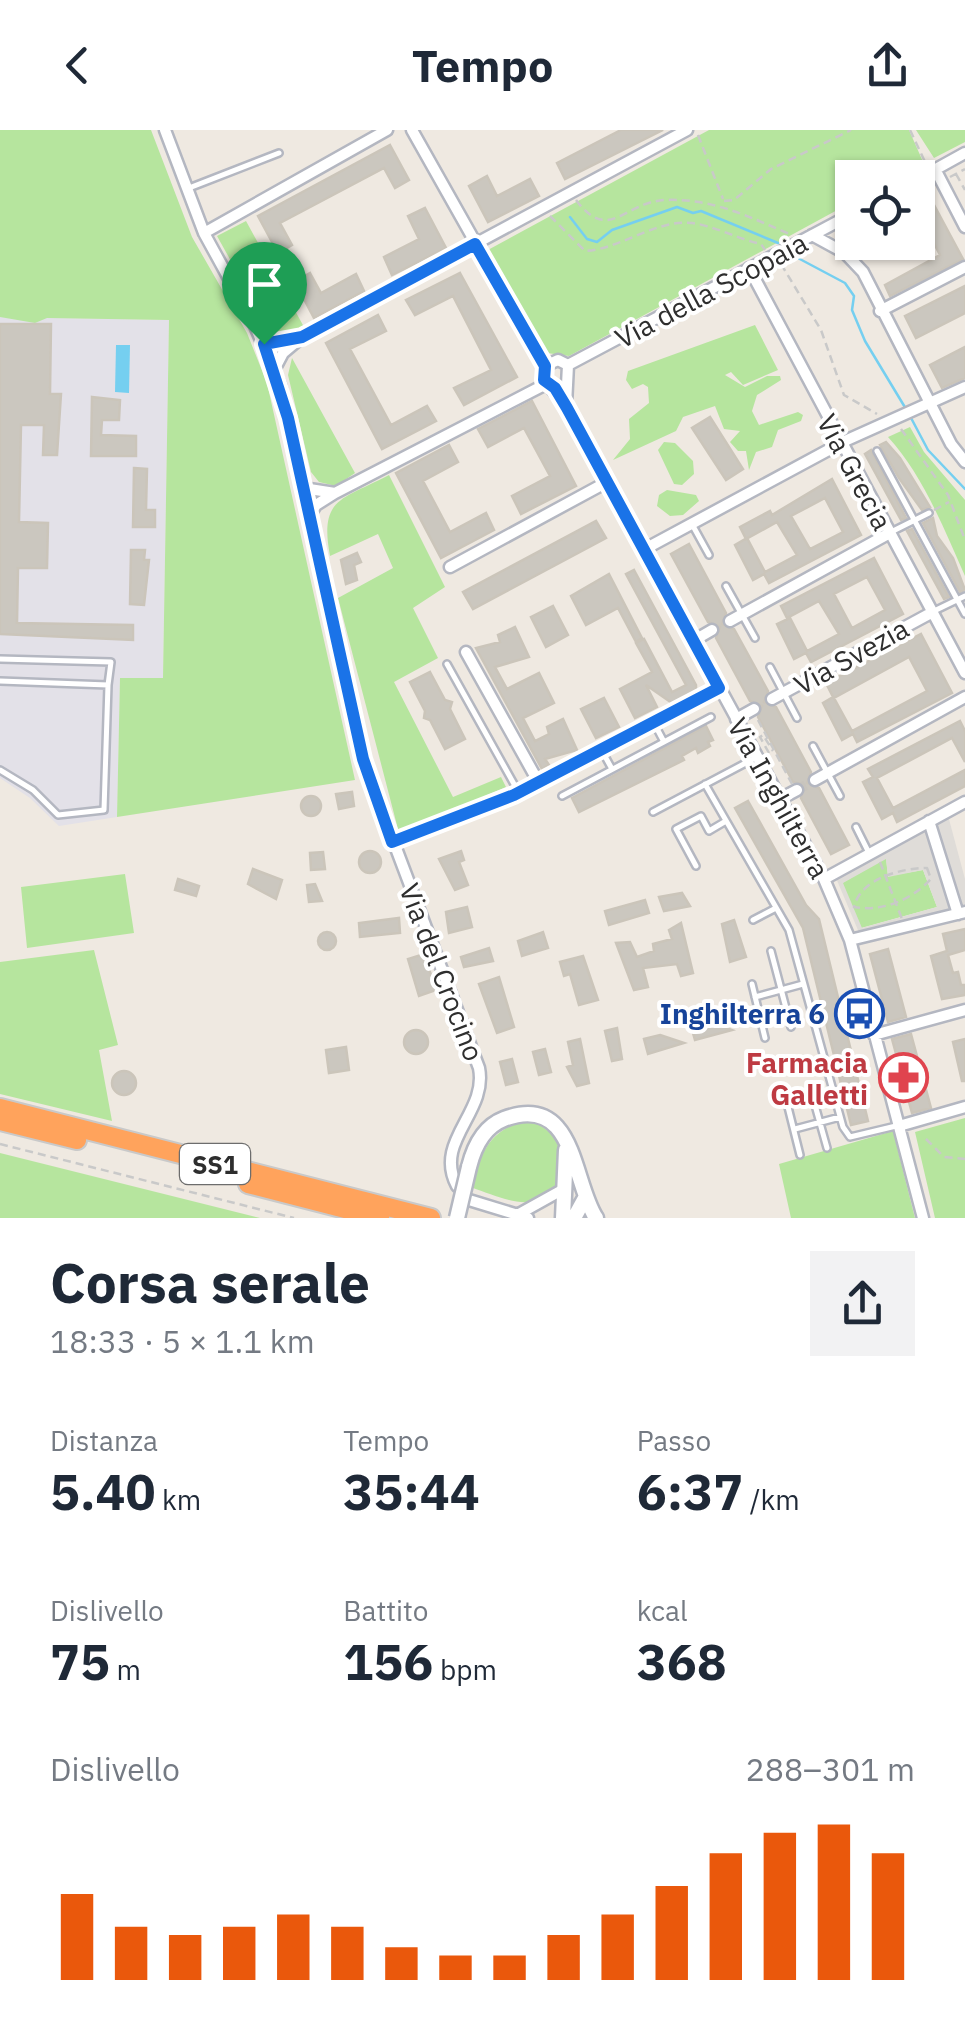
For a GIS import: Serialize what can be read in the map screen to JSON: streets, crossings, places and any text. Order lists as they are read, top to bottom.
{
  "streets": {
    "highway": ["SS1"],
    "street": [
      "Via della Scopaia",
      "Via Grecia",
      "Via Svezia",
      "Via Inghilterra",
      "Via del Crocino"
    ]
  },
  "crossings": [
    ["Via della Scopaia", "Via Grecia"],
    ["Via della Scopaia", "Via Inghilterra"],
    ["Via Grecia", "Via Svezia"]
  ],
  "places": {
    "bus stop": ["Inghilterra 6"],
    "pharmacy": ["Farmacia Galletti"]
  },
  "page": {
    "header": "Tempo",
    "heading": ["Corsa serale", "18:33 · 5 × 1.1 km"],
    "stats": [
      ["Distanza", "5.40 km"],
      ["Tempo", "35:44"],
      ["Passo", "6:37 /km"],
      ["Dislivello", "75 m"],
      ["Battito", "156 bpm"],
      ["kcal", "368"]
    ],
    "chart": ["Dislivello", "288–301 m"]
  }
}
